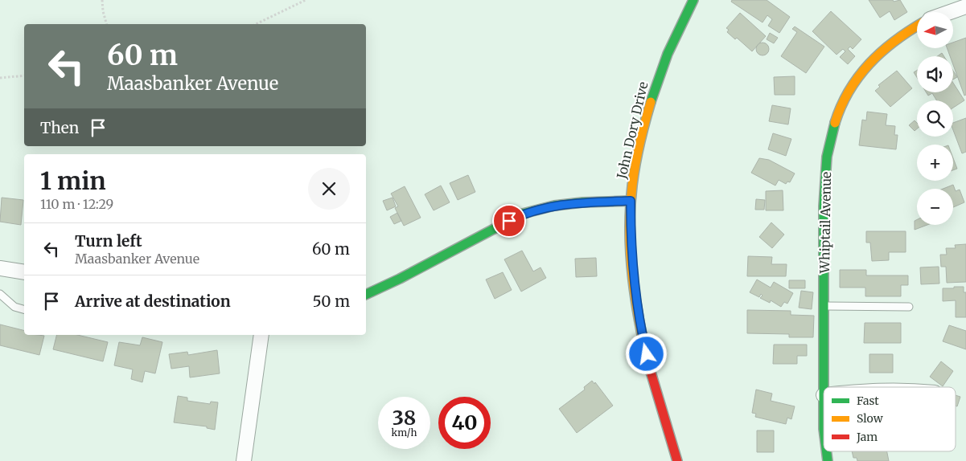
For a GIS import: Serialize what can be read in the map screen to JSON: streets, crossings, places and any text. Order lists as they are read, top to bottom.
{
  "streets": {
    "street": ["John Dory Drive", "Whiptail Avenue"]
  },
  "legend": ["Fast", "Slow", "Jam"],
  "north": "left",
  "page": {
    "map_buttons": ["+", "−"],
    "turn": ["60 m", "Maasbanker Avenue"],
    "then": "Then",
    "heading": ["1 min", "110 m · 12:29"],
    "list": [
      {
        "name": "Turn left",
        "note": "Maasbanker Avenue",
        "value": "60 m"
      },
      {
        "name": "Arrive at destination",
        "value": "50 m"
      }
    ],
    "speed": "38 km/h",
    "limit": "40"
  }
}
